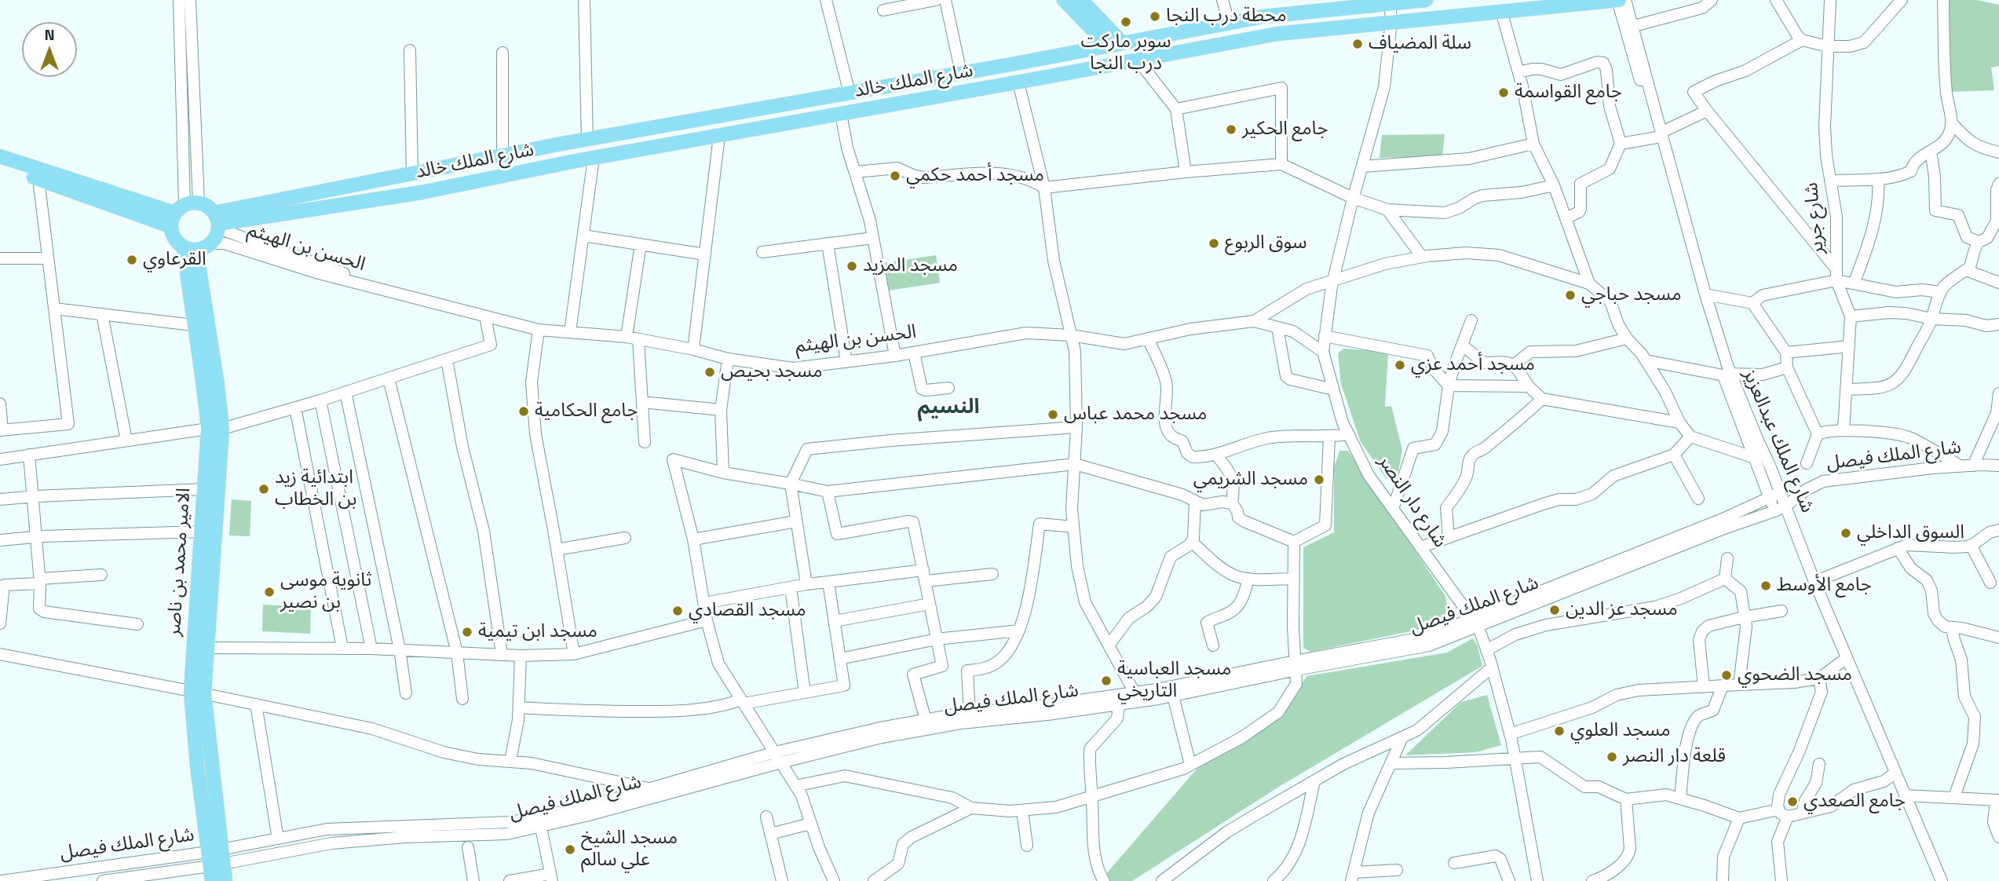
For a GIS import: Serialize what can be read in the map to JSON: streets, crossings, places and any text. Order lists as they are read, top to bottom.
{
  "streets": {
    "main road": ["شارع الملك خالد", "الامير محمد بن ناصر"],
    "street": [
      "شارع جرير",
      "الحسن بن الهيثم",
      "شارع الملك عبدالعزيز",
      "شارع الملك فيصل",
      "شارع دار النصر"
    ]
  },
  "crossings": [
    ["شارع الملك خالد", "الحسن بن الهيثم"],
    ["شارع الملك خالد", "شارع الملك عبدالعزيز"],
    ["شارع الملك خالد", "شارع دار النصر"],
    ["شارع الملك خالد", "الامير محمد بن ناصر"],
    ["الحسن بن الهيثم", "شارع دار النصر"],
    ["الحسن بن الهيثم", "الامير محمد بن ناصر"],
    ["شارع الملك عبدالعزيز", "شارع الملك فيصل"],
    ["شارع الملك فيصل", "شارع دار النصر"],
    ["شارع الملك فيصل", "الامير محمد بن ناصر"]
  ],
  "districts": ["النسيم"],
  "places": [
    "محطة درب النجا",
    "سوبر ماركت درب النجا",
    "سلة المضياف",
    "جامع القواسمة",
    "جامع الحكير",
    "مسجد أحمد حكمي",
    "سوق الربوع",
    "القرعاوي",
    "مسجد المزيد",
    "مسجد حباجي",
    "مسجد أحمد عزي",
    "مسجد بحيص",
    "جامع الحكامية",
    "مسجد محمد عباس",
    "مسجد الشريمي",
    "ابتدائية زيد بن الخطاب",
    "السوق الداخلي",
    "جامع الأوسط",
    "ثانوية موسى بن نصير",
    "مسجد عز الدين",
    "مسجد القصادي",
    "مسجد ابن تيمية",
    "مسجد الضحوي",
    "مسجد العباسية التاريخي",
    "مسجد العلوي",
    "قلعة دار النصر",
    "جامع الصعدي",
    "مسجد الشيخ علي سالم"
  ],
  "north": "top"
}
